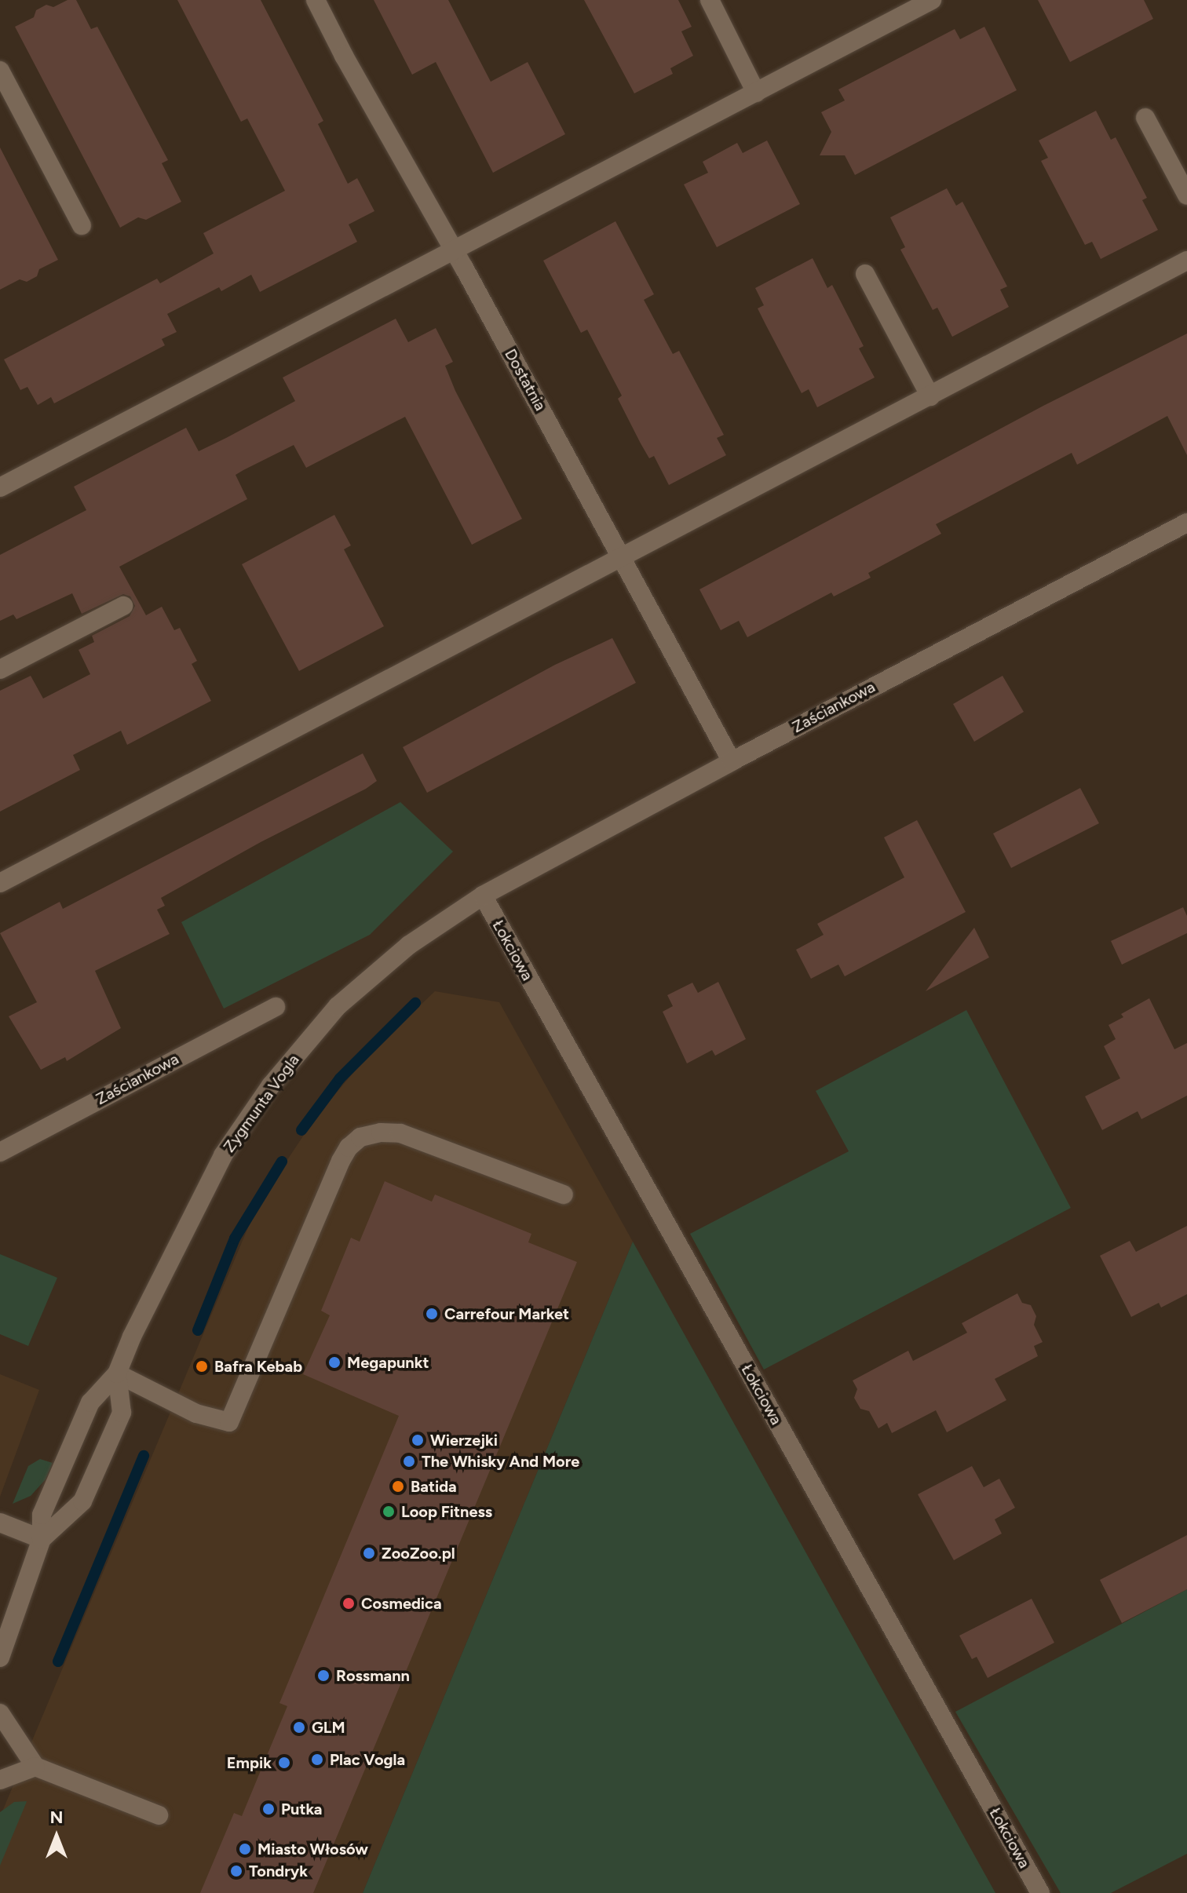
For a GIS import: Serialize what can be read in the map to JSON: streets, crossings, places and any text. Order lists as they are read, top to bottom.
{
  "streets": {
    "street": [
      "Dostatnia",
      "Zaściankowa",
      "Łokciowa",
      "Zygmunta Vogla"
    ]
  },
  "crossings": [
    ["Dostatnia", "Zaściankowa"],
    ["Zaściankowa", "Łokciowa"],
    ["Zaściankowa", "Zygmunta Vogla"],
    ["Łokciowa", "Zygmunta Vogla"]
  ],
  "places": [
    "Carrefour Market",
    "Megapunkt",
    "Bafra Kebab",
    "Wierzejki",
    "The Whisky And More",
    "Batida",
    "Loop Fitness",
    "ZooZoo.pl",
    "Cosmedica",
    "Rossmann",
    "GLM",
    "Plac Vogla",
    "Empik",
    "Putka",
    "Miasto Włosów",
    "Tondryk"
  ],
  "north": "top"
}
